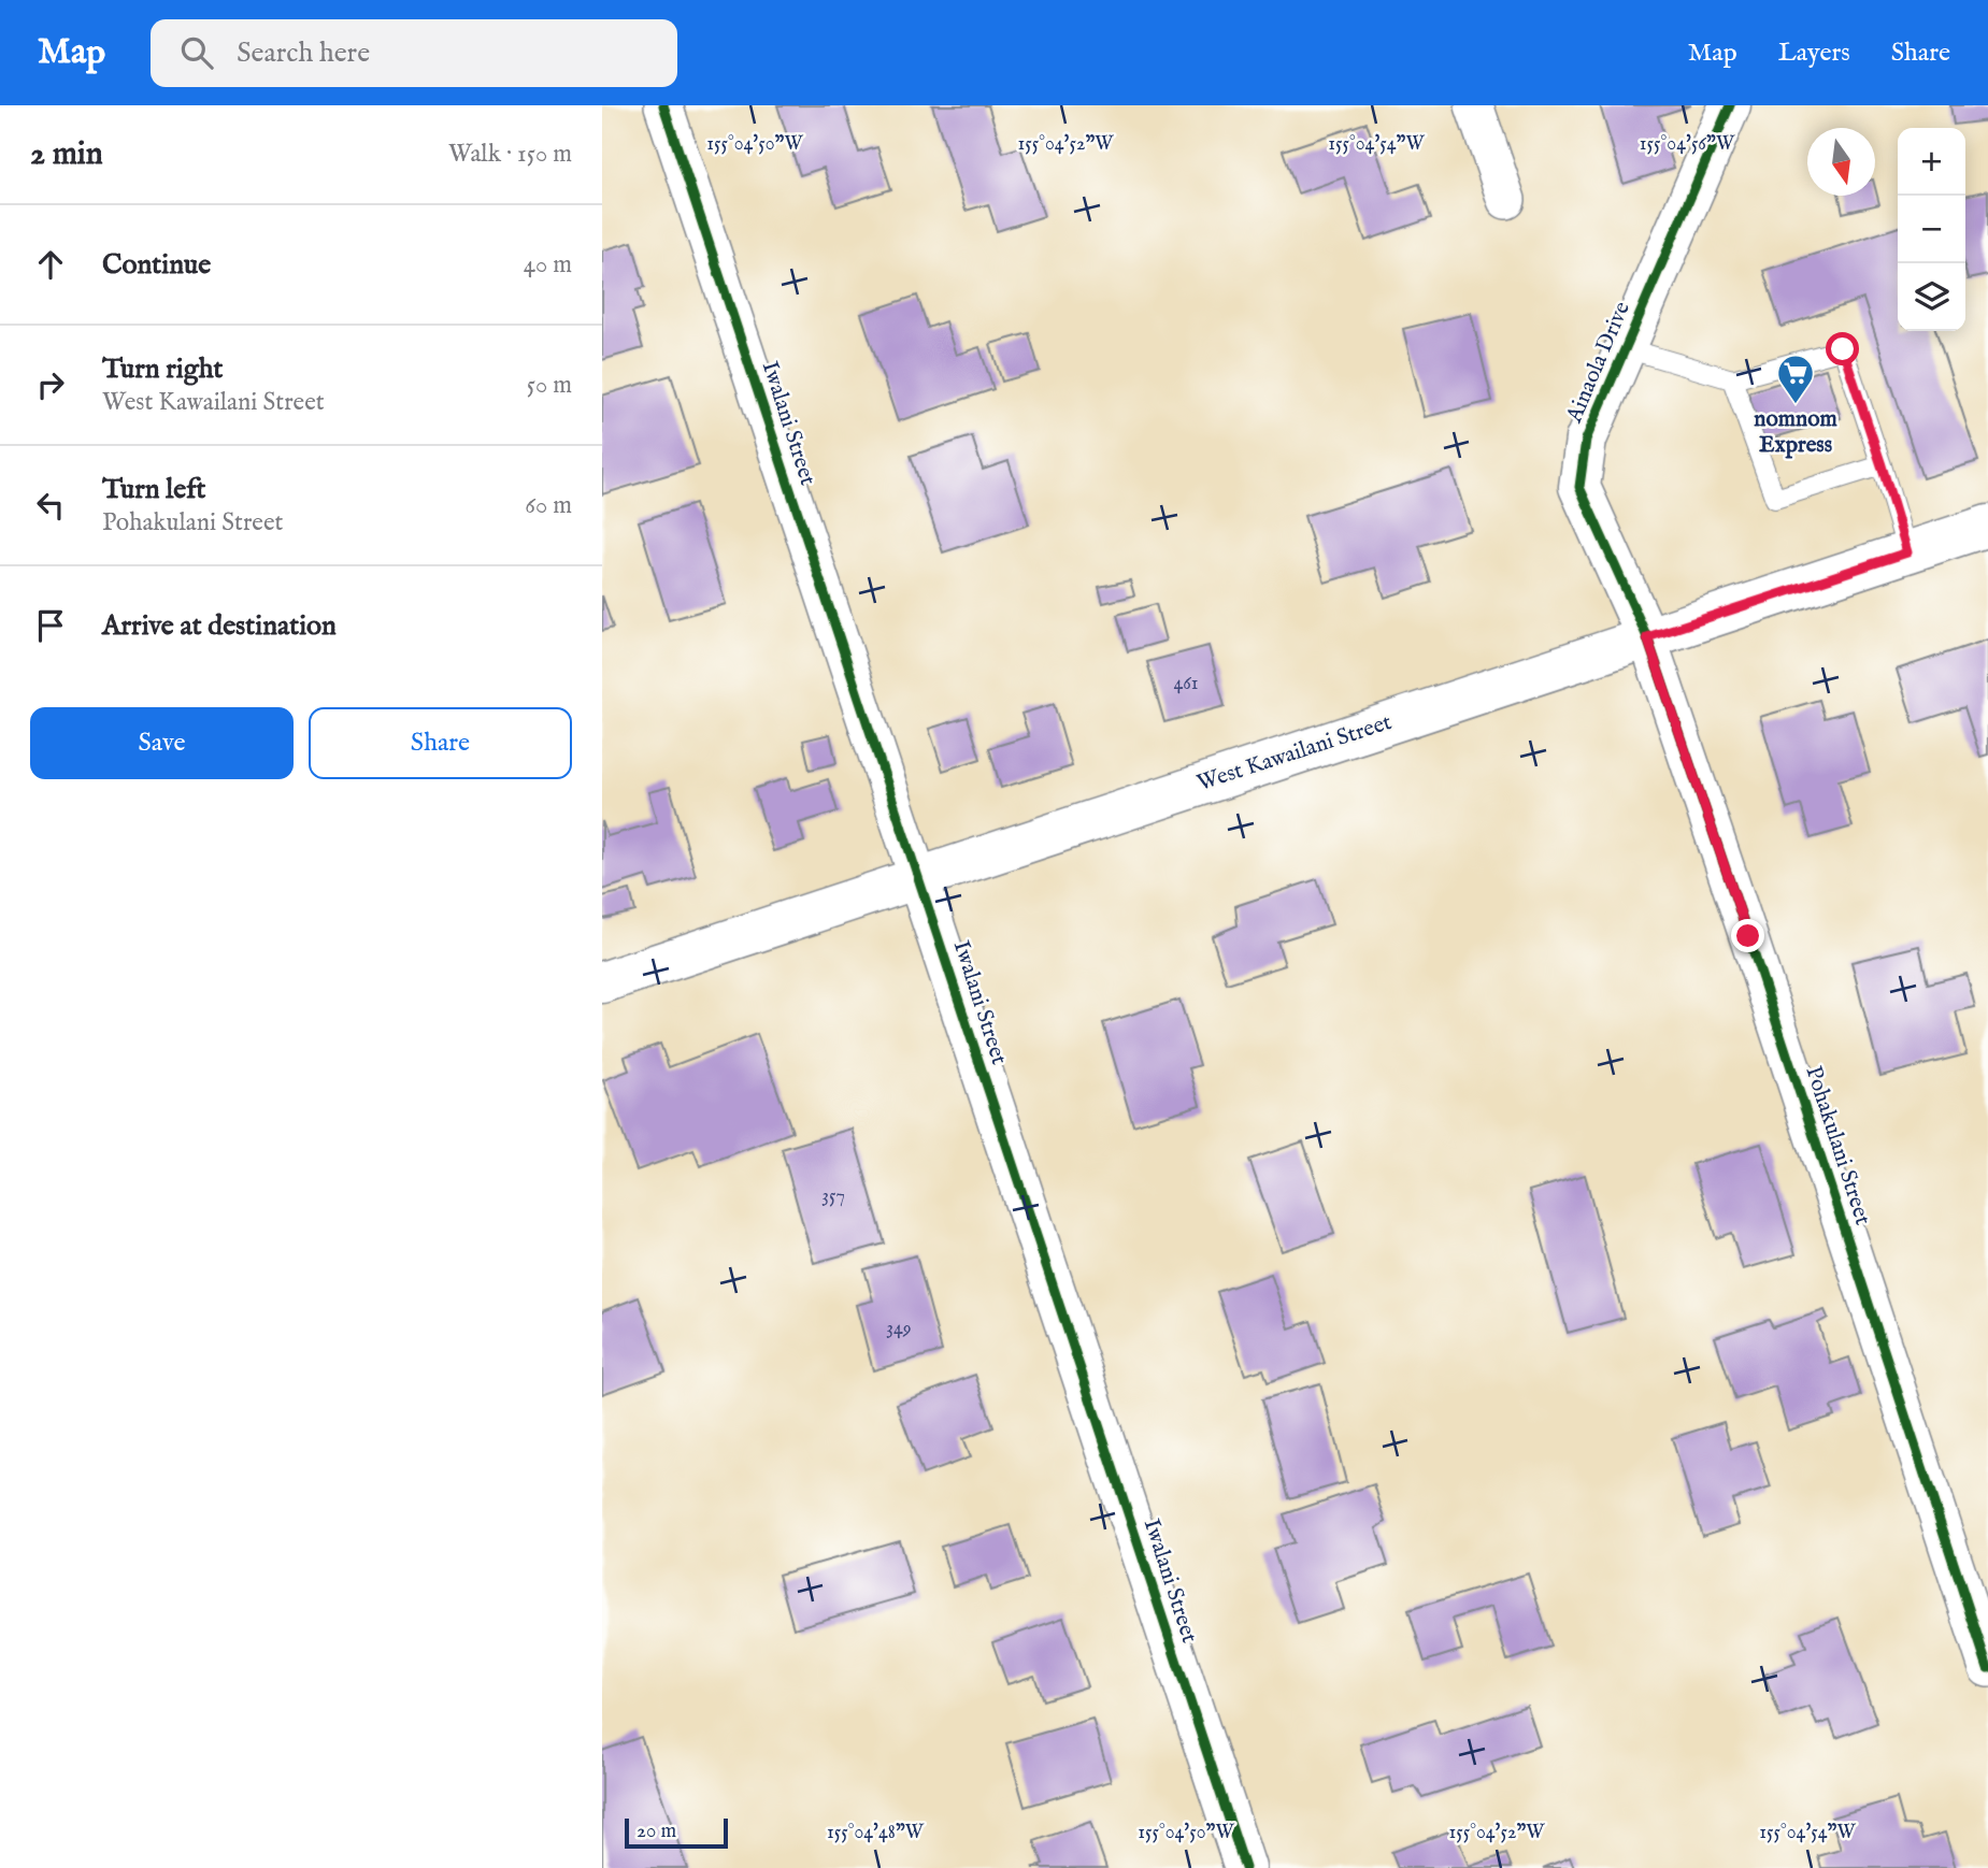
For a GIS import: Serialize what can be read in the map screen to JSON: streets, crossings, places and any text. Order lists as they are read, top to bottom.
{
  "streets": {
    "street": [
      "Ainaola Drive",
      "Iwalani Street",
      "West Kawailani Street",
      "Pohakulani Street"
    ]
  },
  "crossings": [
    ["Ainaola Drive", "West Kawailani Street"],
    ["Ainaola Drive", "Pohakulani Street"],
    ["Iwalani Street", "West Kawailani Street"],
    ["West Kawailani Street", "Pohakulani Street"]
  ],
  "places": {
    "supermarket": ["nomnom Express"]
  },
  "house_numbers": ["461", "357", "349"],
  "scale_bar": "20 m",
  "north": "bottom",
  "page": {
    "header": "Map",
    "search": "Search here",
    "nav": ["Map", "Layers", "Share"],
    "heading": ["2 min", "Walk · 150 m"],
    "map_buttons": ["+", "−"],
    "list": [
      ["Continue", "40 m"],
      ["Turn right", "West Kawailani Street", "50 m"],
      ["Turn left", "Pohakulani Street", "60 m"],
      "Arrive at destination"
    ],
    "buttons": ["Save", "Share"],
    "scale": "20 m"
  },
  "coordinates": [
    "155°04'50\"W",
    "155°04'52\"W",
    "155°04'54\"W",
    "155°04'56\"W",
    "155°04'48\"W"
  ]
}
